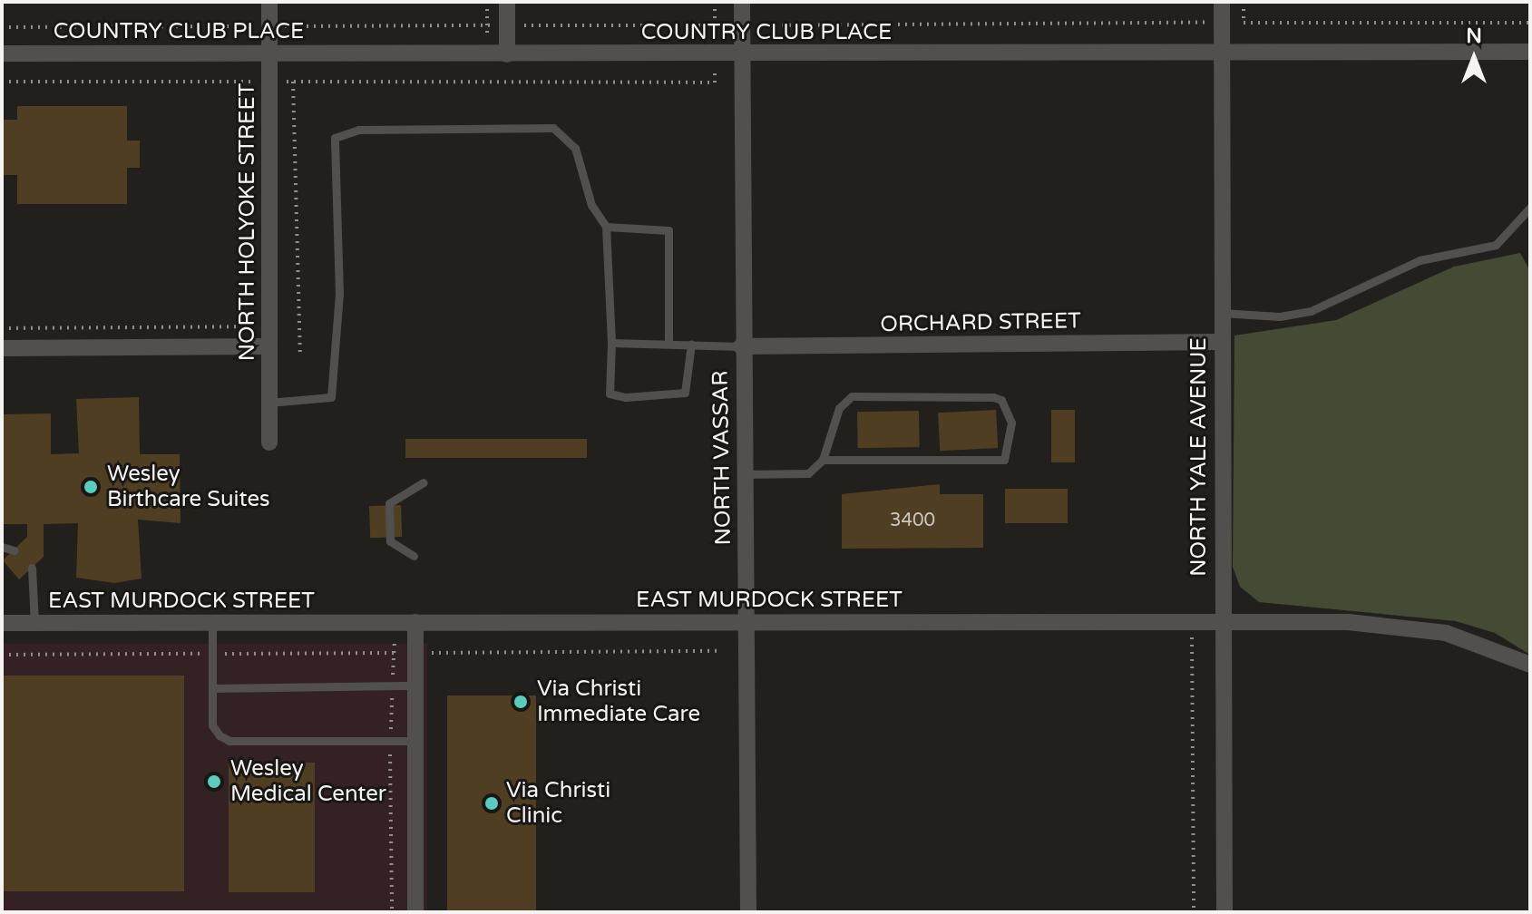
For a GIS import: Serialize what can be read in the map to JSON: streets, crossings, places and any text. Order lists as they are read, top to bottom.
{
  "streets": {
    "street": [
      "COUNTRY CLUB PLACE",
      "NORTH HOLYOKE STREET",
      "ORCHARD STREET",
      "NORTH YALE AVENUE",
      "NORTH VASSAR",
      "EAST MURDOCK STREET"
    ]
  },
  "crossings": [
    ["COUNTRY CLUB PLACE", "NORTH HOLYOKE STREET"],
    ["COUNTRY CLUB PLACE", "NORTH YALE AVENUE"],
    ["COUNTRY CLUB PLACE", "NORTH VASSAR"],
    ["ORCHARD STREET", "NORTH YALE AVENUE"],
    ["ORCHARD STREET", "NORTH VASSAR"],
    ["NORTH YALE AVENUE", "EAST MURDOCK STREET"],
    ["NORTH VASSAR", "EAST MURDOCK STREET"]
  ],
  "places": [
    "Wesley Birthcare Suites",
    "Via Christi Immediate Care",
    "Wesley Medical Center",
    "Via Christi Clinic"
  ],
  "house_numbers": ["3400"],
  "north": "top"
}
